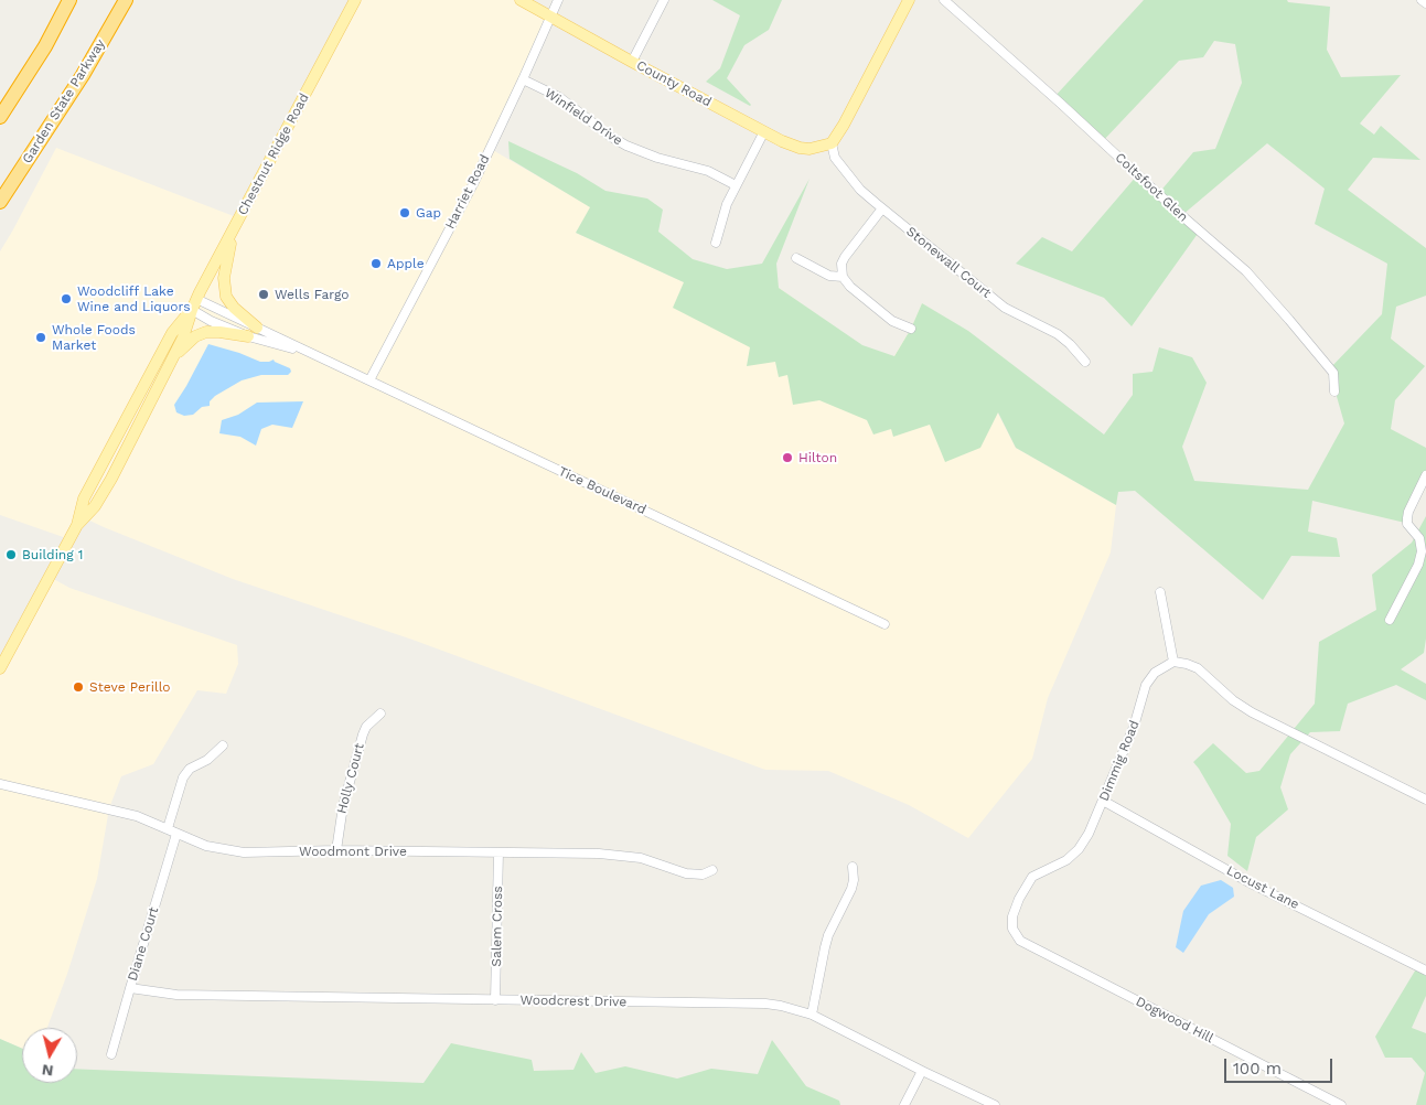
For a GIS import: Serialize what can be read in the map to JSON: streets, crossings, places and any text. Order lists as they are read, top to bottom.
{
  "streets": {
    "highway": ["Garden State Parkway"],
    "main road": ["County Road", "Chestnut Ridge Road"],
    "street": [
      "Winfield Drive",
      "Coltsfoot Glen",
      "Harriet Road",
      "Stonewall Court",
      "Tice Boulevard",
      "Dimmig Road",
      "Holly Court",
      "Woodmont Drive",
      "Locust Lane",
      "Salem Cross",
      "Diane Court",
      "Woodcrest Drive",
      "Dogwood Hill"
    ]
  },
  "crossings": [
    ["County Road", "Harriet Road"],
    ["County Road", "Stonewall Court"],
    ["Winfield Drive", "Harriet Road"],
    ["Chestnut Ridge Road", "Tice Boulevard"],
    ["Harriet Road", "Tice Boulevard"],
    ["Dimmig Road", "Locust Lane"],
    ["Dimmig Road", "Dogwood Hill"],
    ["Holly Court", "Woodmont Drive"],
    ["Woodmont Drive", "Salem Cross"],
    ["Woodmont Drive", "Diane Court"],
    ["Salem Cross", "Woodcrest Drive"],
    ["Diane Court", "Woodcrest Drive"]
  ],
  "places": [
    "Gap",
    "Apple",
    "Wells Fargo",
    "Woodcliff Lake Wine and Liquors",
    "Whole Foods Market",
    "Hilton",
    "Building 1",
    "Steve Perillo"
  ],
  "scale_bar": "100 m",
  "north": "bottom"
}
